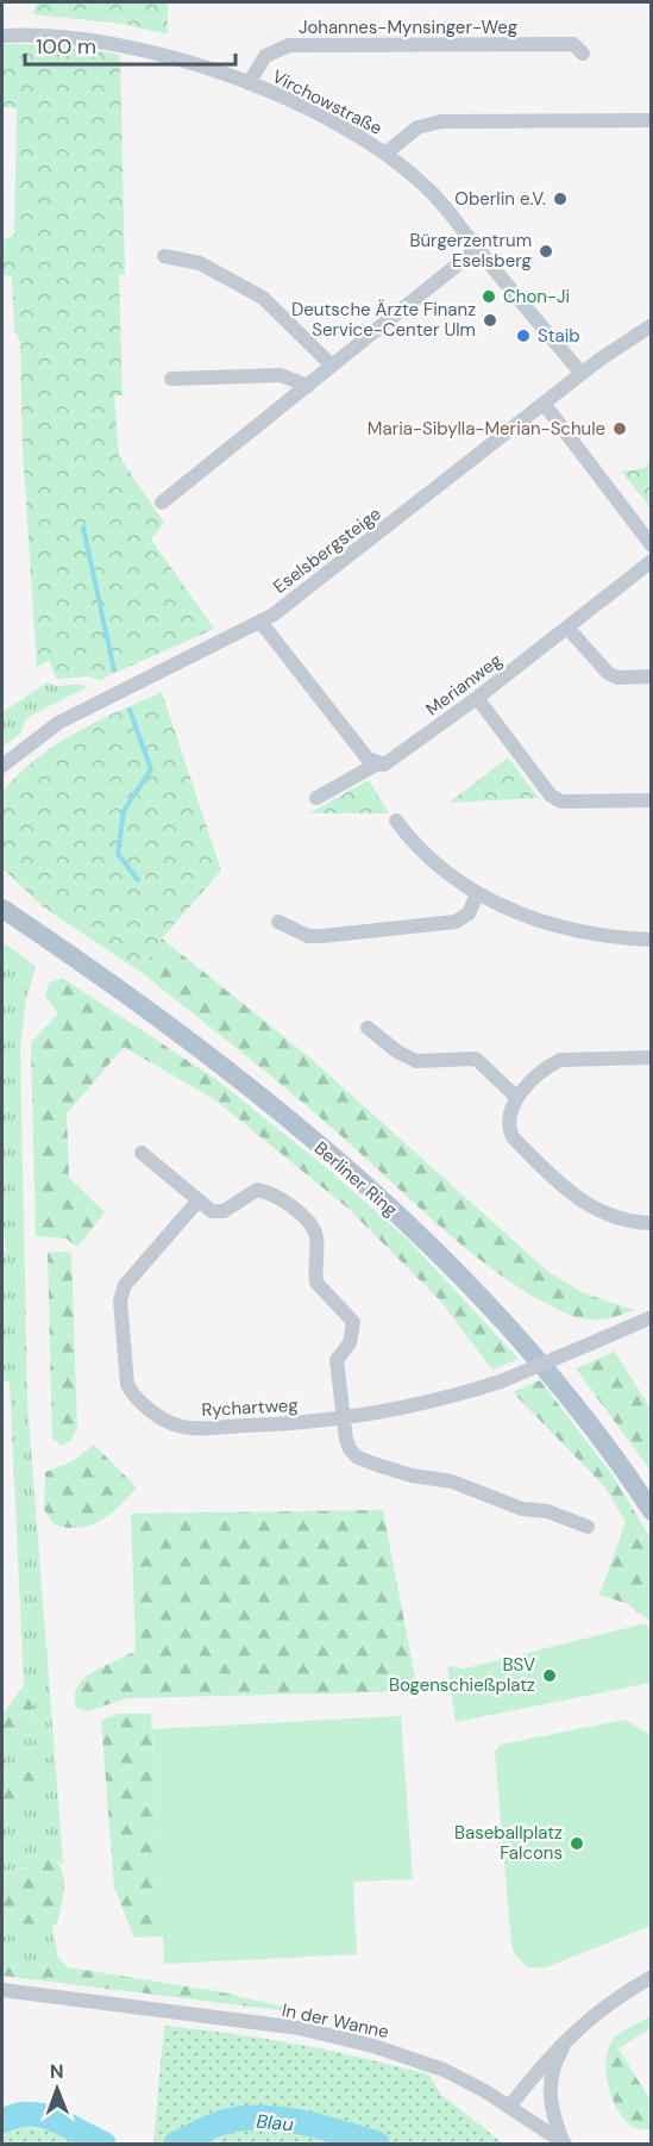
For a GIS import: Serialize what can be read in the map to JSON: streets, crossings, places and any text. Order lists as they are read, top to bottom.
{
  "streets": {
    "main road": ["Berliner Ring"],
    "street": [
      "Johannes-Mynsinger-Weg",
      "Virchowstraße",
      "Eselsbergsteige",
      "Merianweg",
      "Rychartweg",
      "In der Wanne"
    ]
  },
  "crossings": [
    ["Johannes-Mynsinger-Weg", "Virchowstraße"],
    ["Virchowstraße", "Eselsbergsteige"]
  ],
  "water": ["Blau"],
  "places": [
    "Oberlin e.V.",
    "Bürgerzentrum Eselsberg",
    "Chon-Ji",
    "Deutsche Ärzte Finanz Service-Center Ulm",
    "Staib",
    "Maria-Sibylla-Merian-Schule",
    "BSV Bogenschießplatz",
    "Baseballplatz Falcons"
  ],
  "scale_bar": "100 m",
  "north": "top"
}
